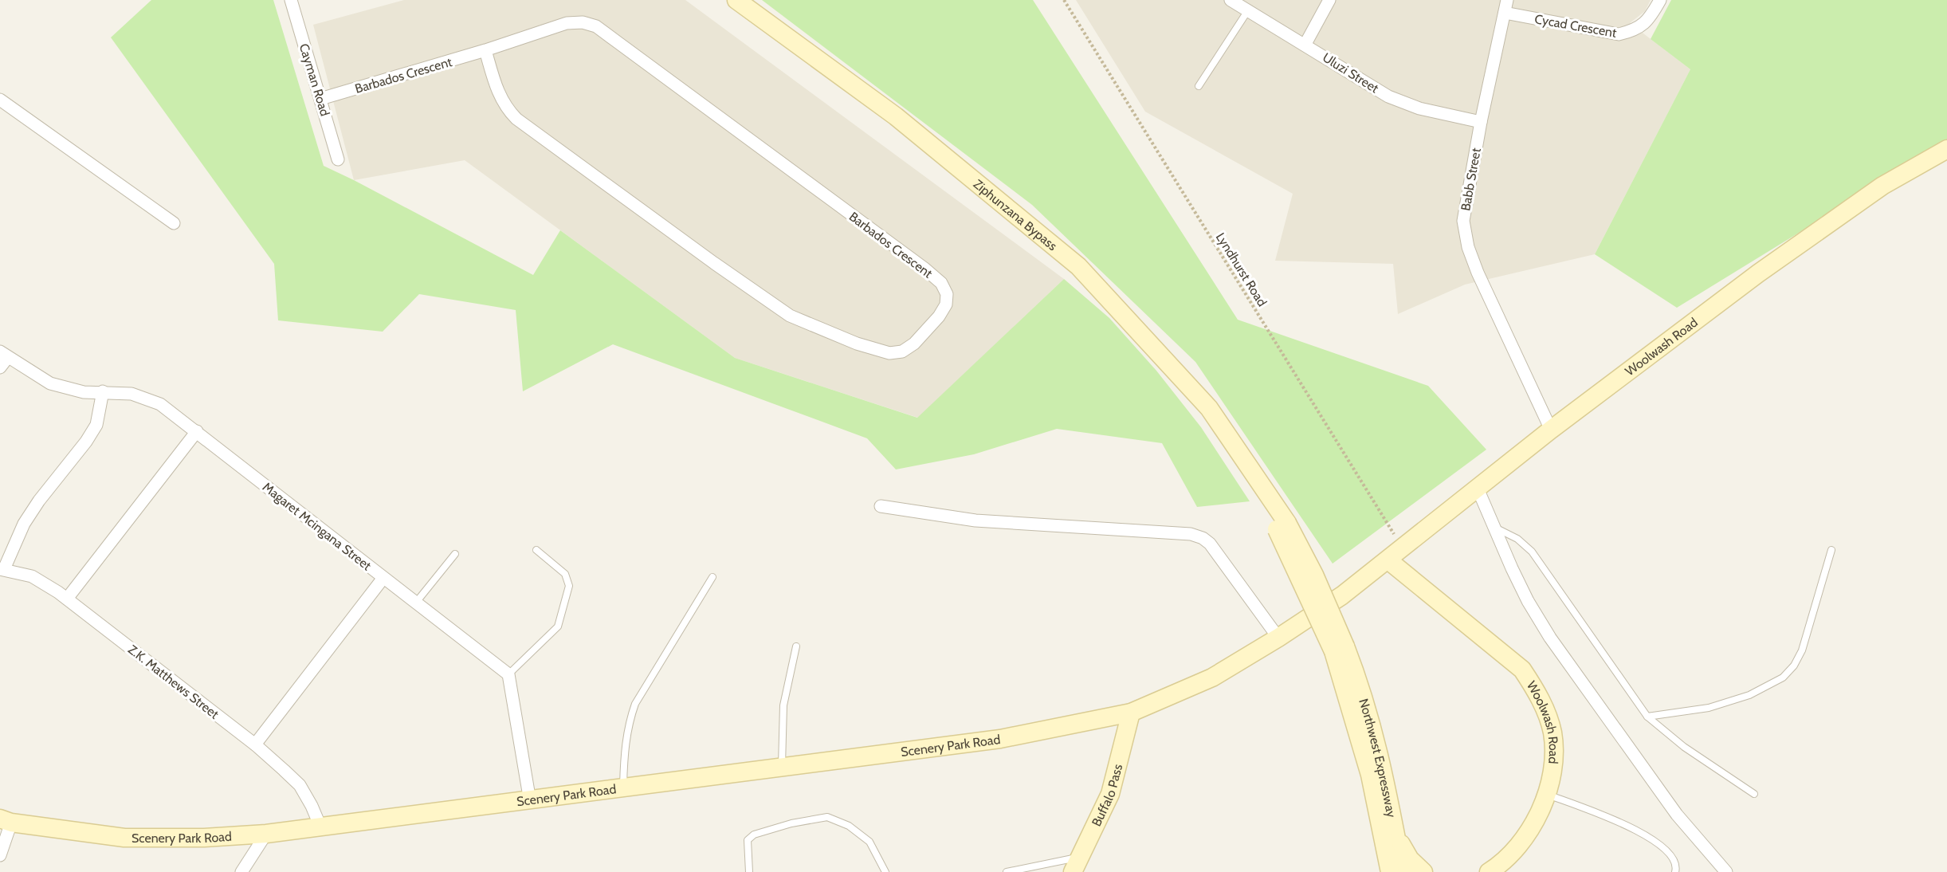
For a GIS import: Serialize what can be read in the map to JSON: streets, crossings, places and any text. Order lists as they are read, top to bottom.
{
  "streets": {
    "main road": [
      "Ziphunzana Bypass",
      "Woolwash Road",
      "Scenery Park Road",
      "Northwest Expressway",
      "Buffalo Pass"
    ],
    "street": [
      "Cycad Crescent",
      "Uluzi Street",
      "Barbados Crescent",
      "Cayman Road",
      "Babb Street",
      "Magaret Mcingana Street",
      "Z.K. Matthews Street"
    ],
    "path": ["Lyndhurst Road"]
  },
  "crossings": [
    ["Cycad Crescent", "Babb Street"],
    ["Uluzi Street", "Babb Street"],
    ["Barbados Crescent", "Cayman Road"],
    ["Babb Street", "Woolwash Road"],
    ["Ziphunzana Bypass", "Northwest Expressway"],
    ["Lyndhurst Road", "Woolwash Road"],
    ["Woolwash Road", "Scenery Park Road"],
    ["Woolwash Road", "Buffalo Pass"],
    ["Z.K. Matthews Street", "Scenery Park Road"],
    ["Scenery Park Road", "Buffalo Pass"]
  ]
}
